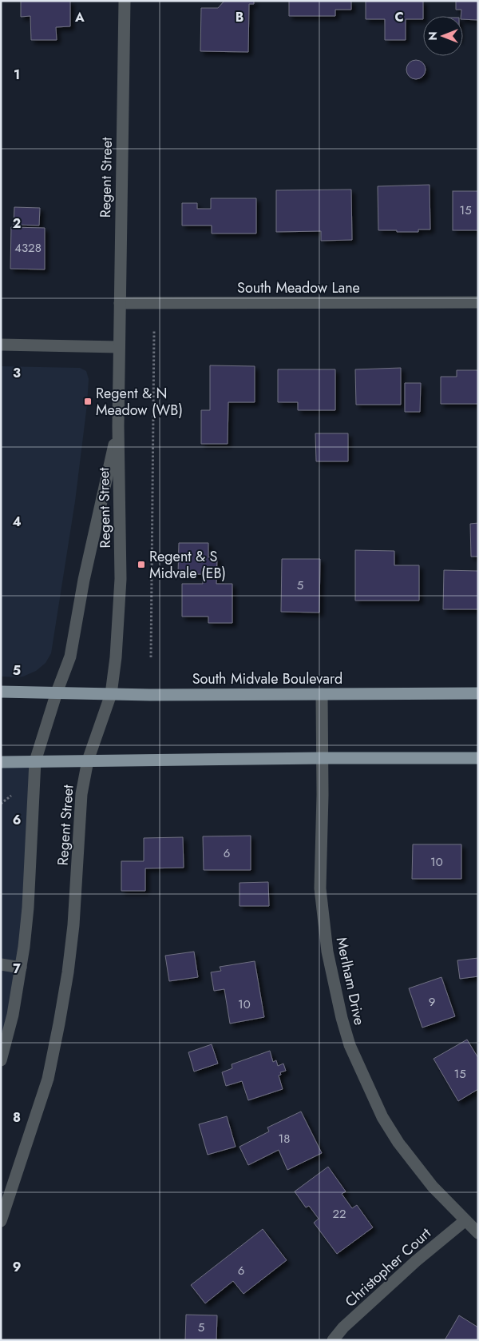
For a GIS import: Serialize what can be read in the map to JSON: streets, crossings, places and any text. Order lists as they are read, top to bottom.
{
  "streets": {
    "main road": ["South Midvale Boulevard"],
    "street": [
      "Regent Street",
      "South Meadow Lane",
      "Merlham Drive",
      "Christopher Court"
    ]
  },
  "crossings": [
    ["Regent Street", "South Meadow Lane"],
    ["Regent Street", "South Midvale Boulevard"],
    ["South Midvale Boulevard", "Merlham Drive"],
    ["Merlham Drive", "Christopher Court"]
  ],
  "places": {
    "transit": ["Regent & N Meadow (WB)", "Regent & S Midvale (EB)"]
  },
  "house_numbers": [
    "15",
    "4328",
    "5",
    "6",
    "10",
    "9",
    "10",
    "15",
    "18",
    "22",
    "6",
    "5"
  ],
  "north": "left",
  "grid": {
    "columns": ["A", "B", "C"],
    "rows": [
      "1",
      "2",
      "3",
      "4",
      "5",
      "6",
      "7",
      "8",
      "9"
    ]
  }
}
